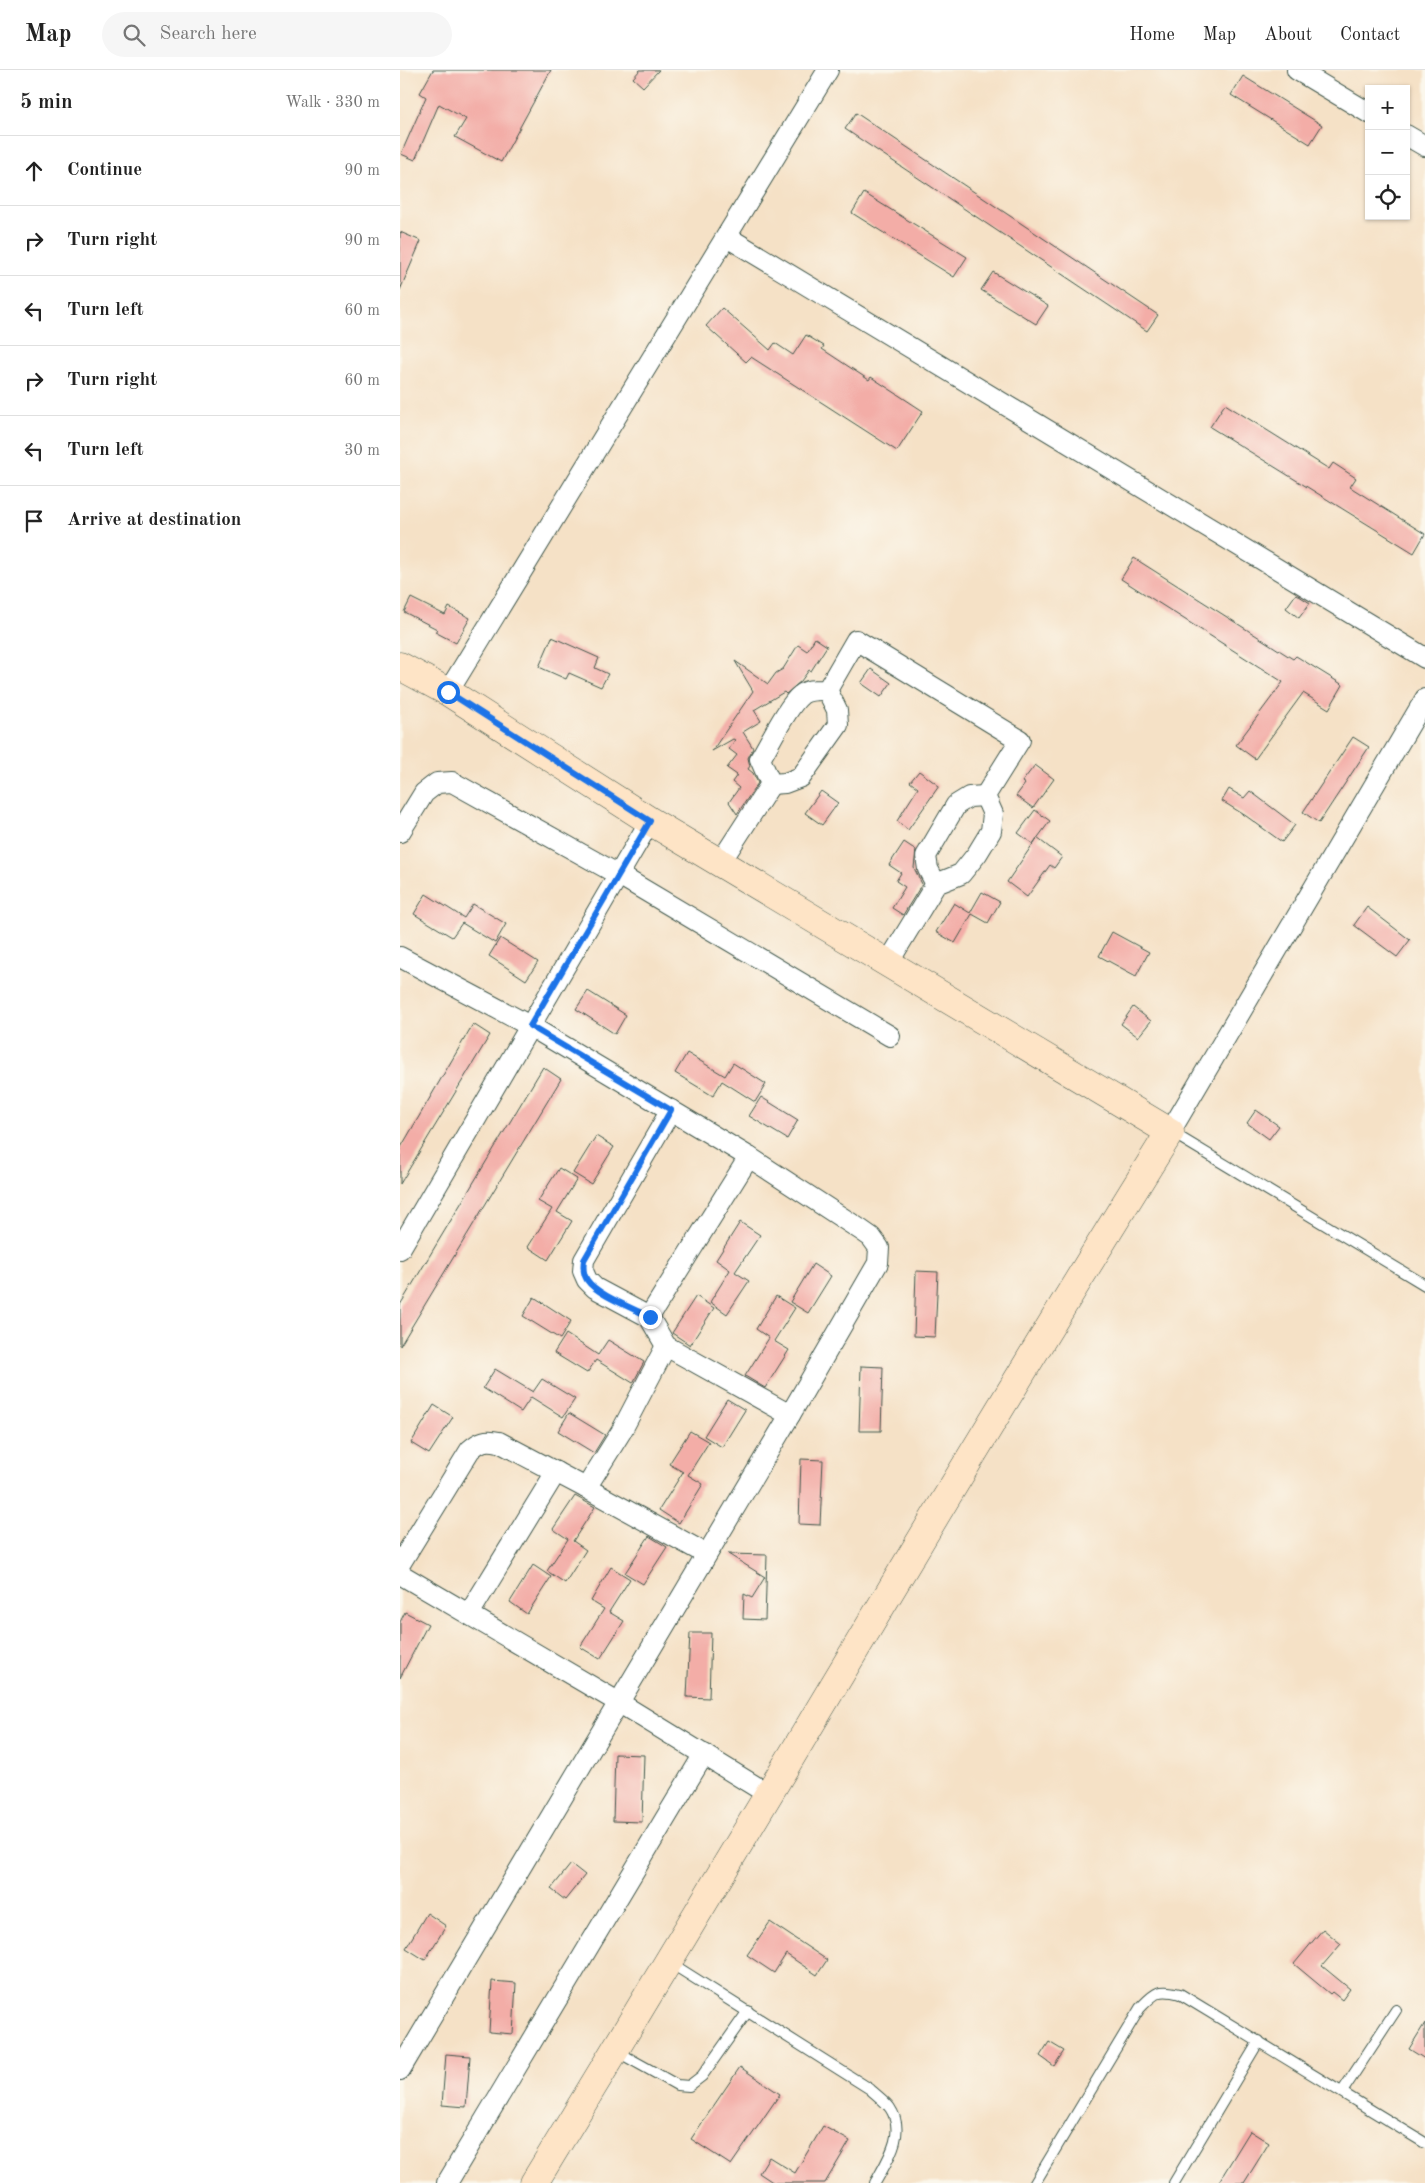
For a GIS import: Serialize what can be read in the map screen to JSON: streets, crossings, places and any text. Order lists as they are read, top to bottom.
{
  "page": {
    "header": "Map",
    "search": "Search here",
    "nav": [
      "Home",
      "Map",
      "About",
      "Contact"
    ],
    "heading": ["5 min", "Walk · 330 m"],
    "map_buttons": ["+", "−"],
    "list": [
      ["Continue", "90 m"],
      ["Turn right", "90 m"],
      ["Turn left", "60 m"],
      ["Turn right", "60 m"],
      ["Turn left", "30 m"],
      "Arrive at destination"
    ]
  }
}
